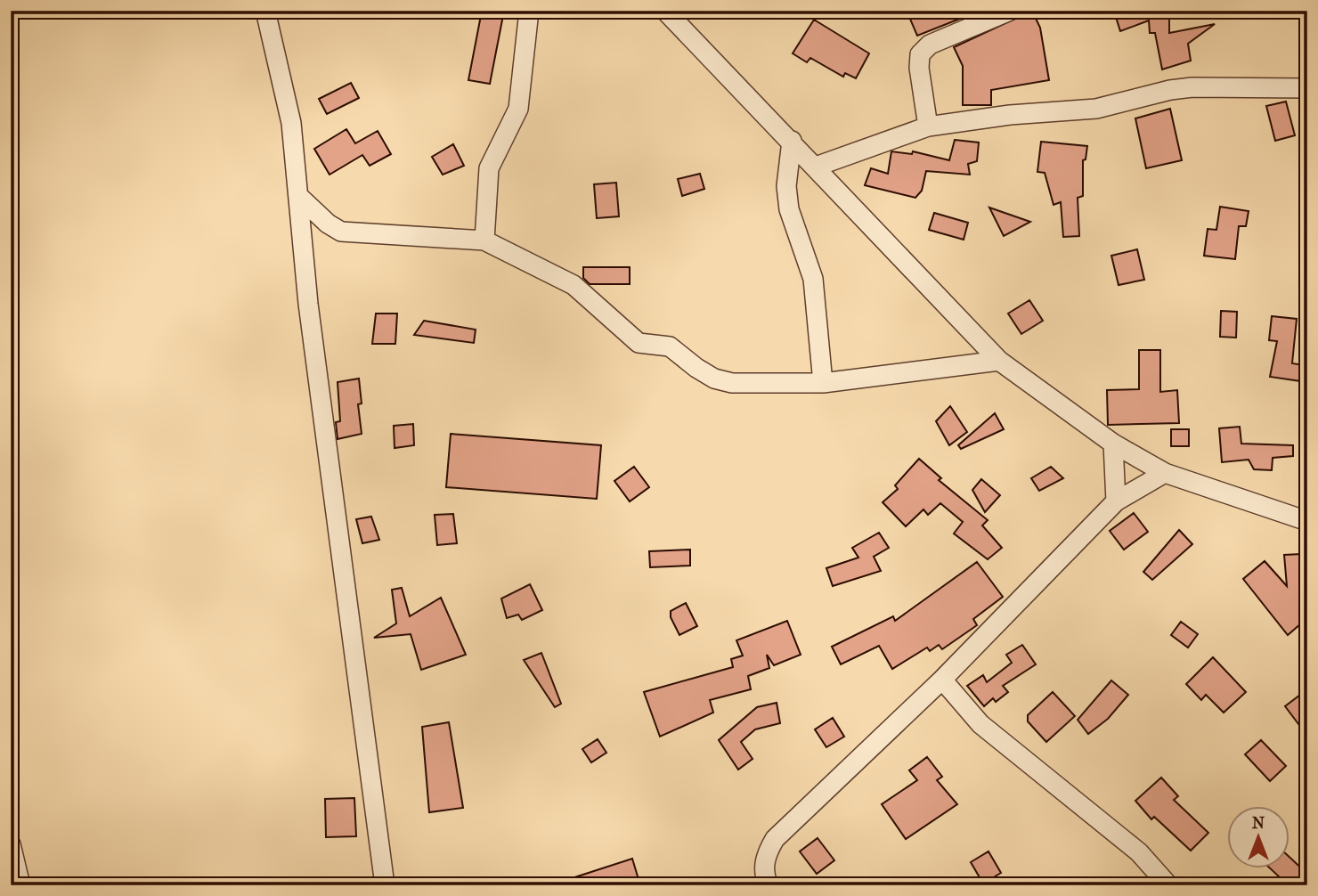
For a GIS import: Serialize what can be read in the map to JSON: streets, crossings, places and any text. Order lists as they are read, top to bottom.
{
  "north": "top"
}
